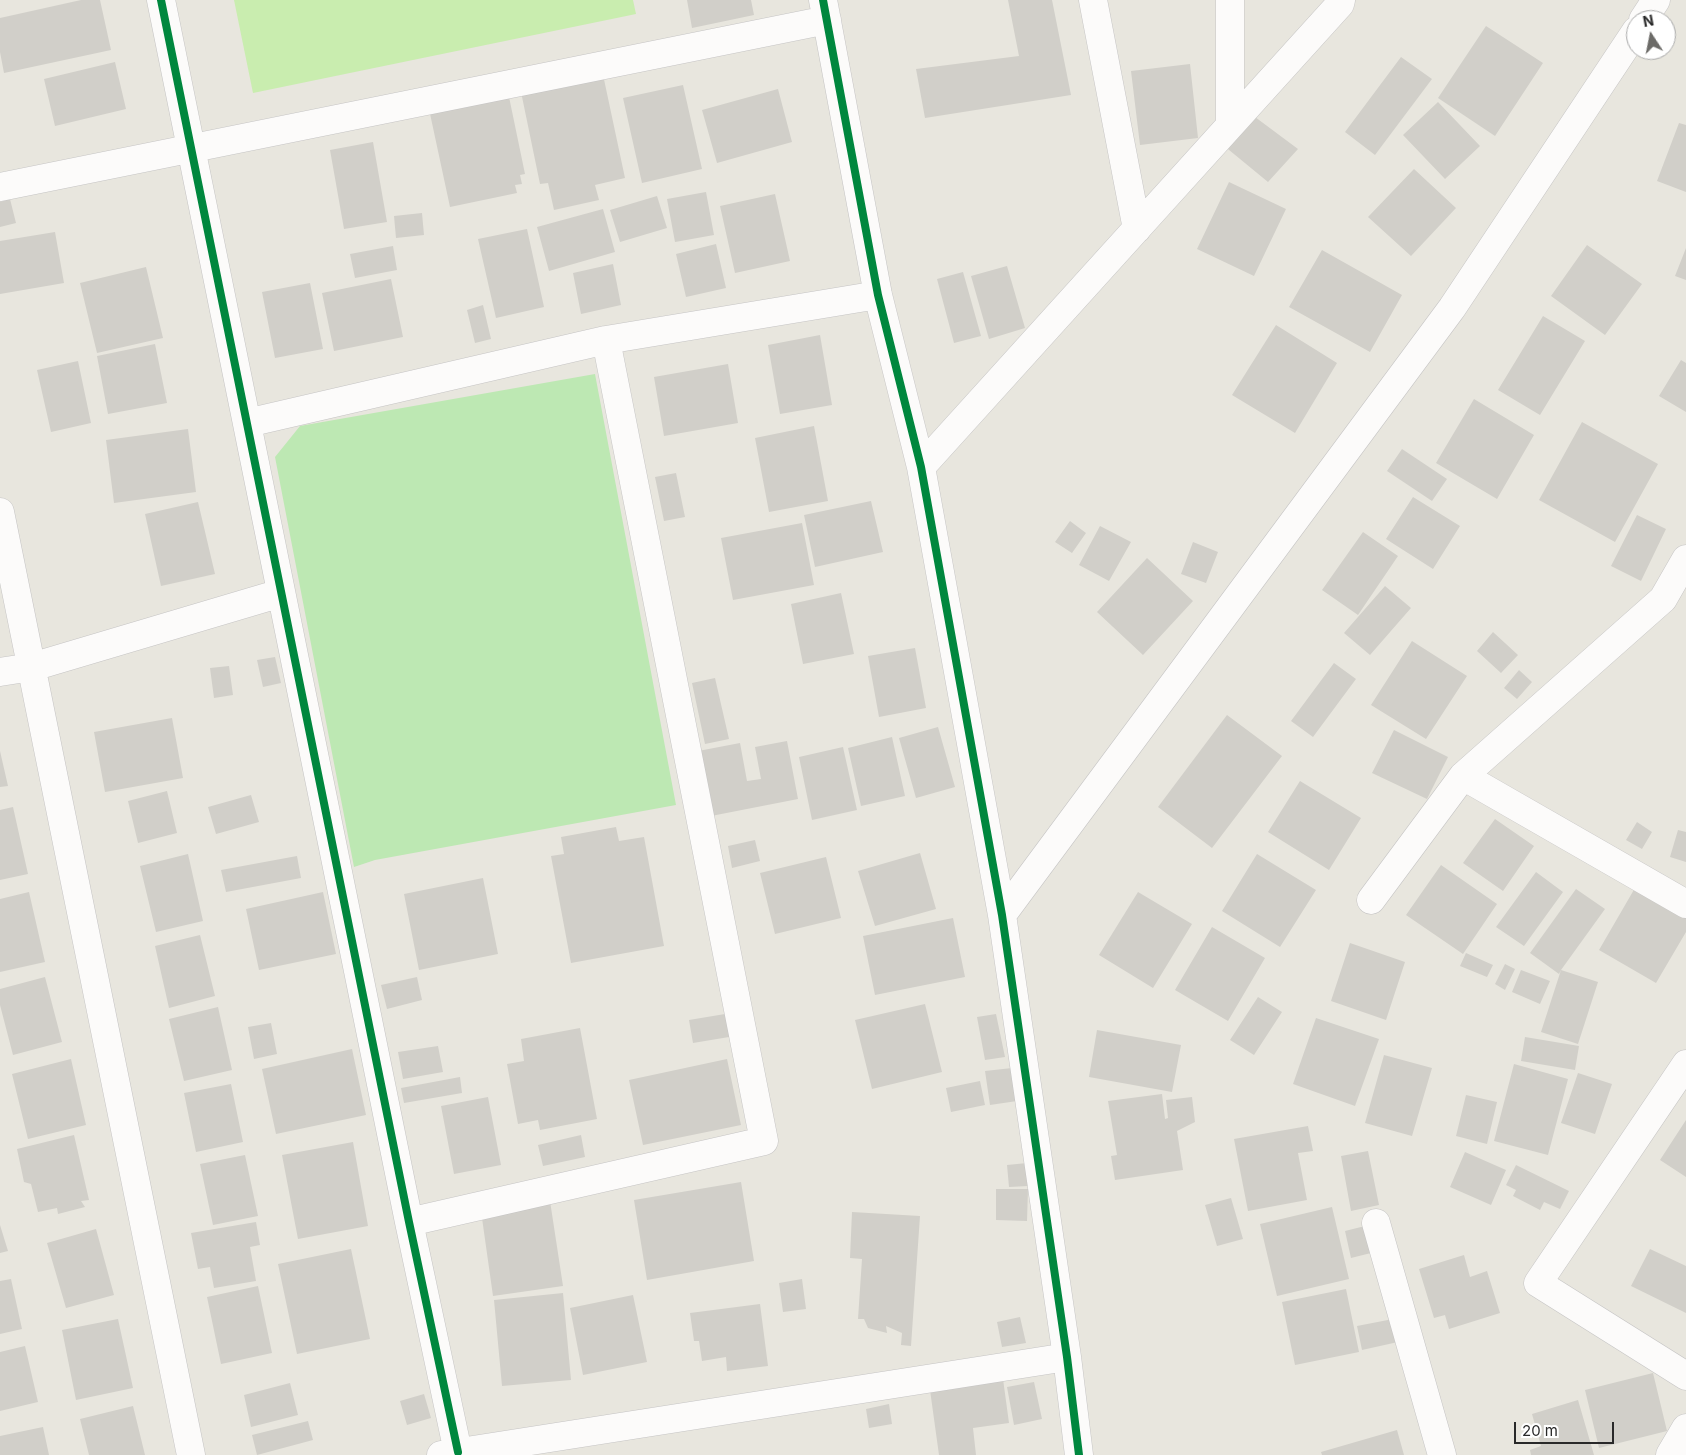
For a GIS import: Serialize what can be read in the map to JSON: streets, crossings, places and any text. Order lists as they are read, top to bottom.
{
  "scale_bar": "20 m",
  "north": "top"
}
